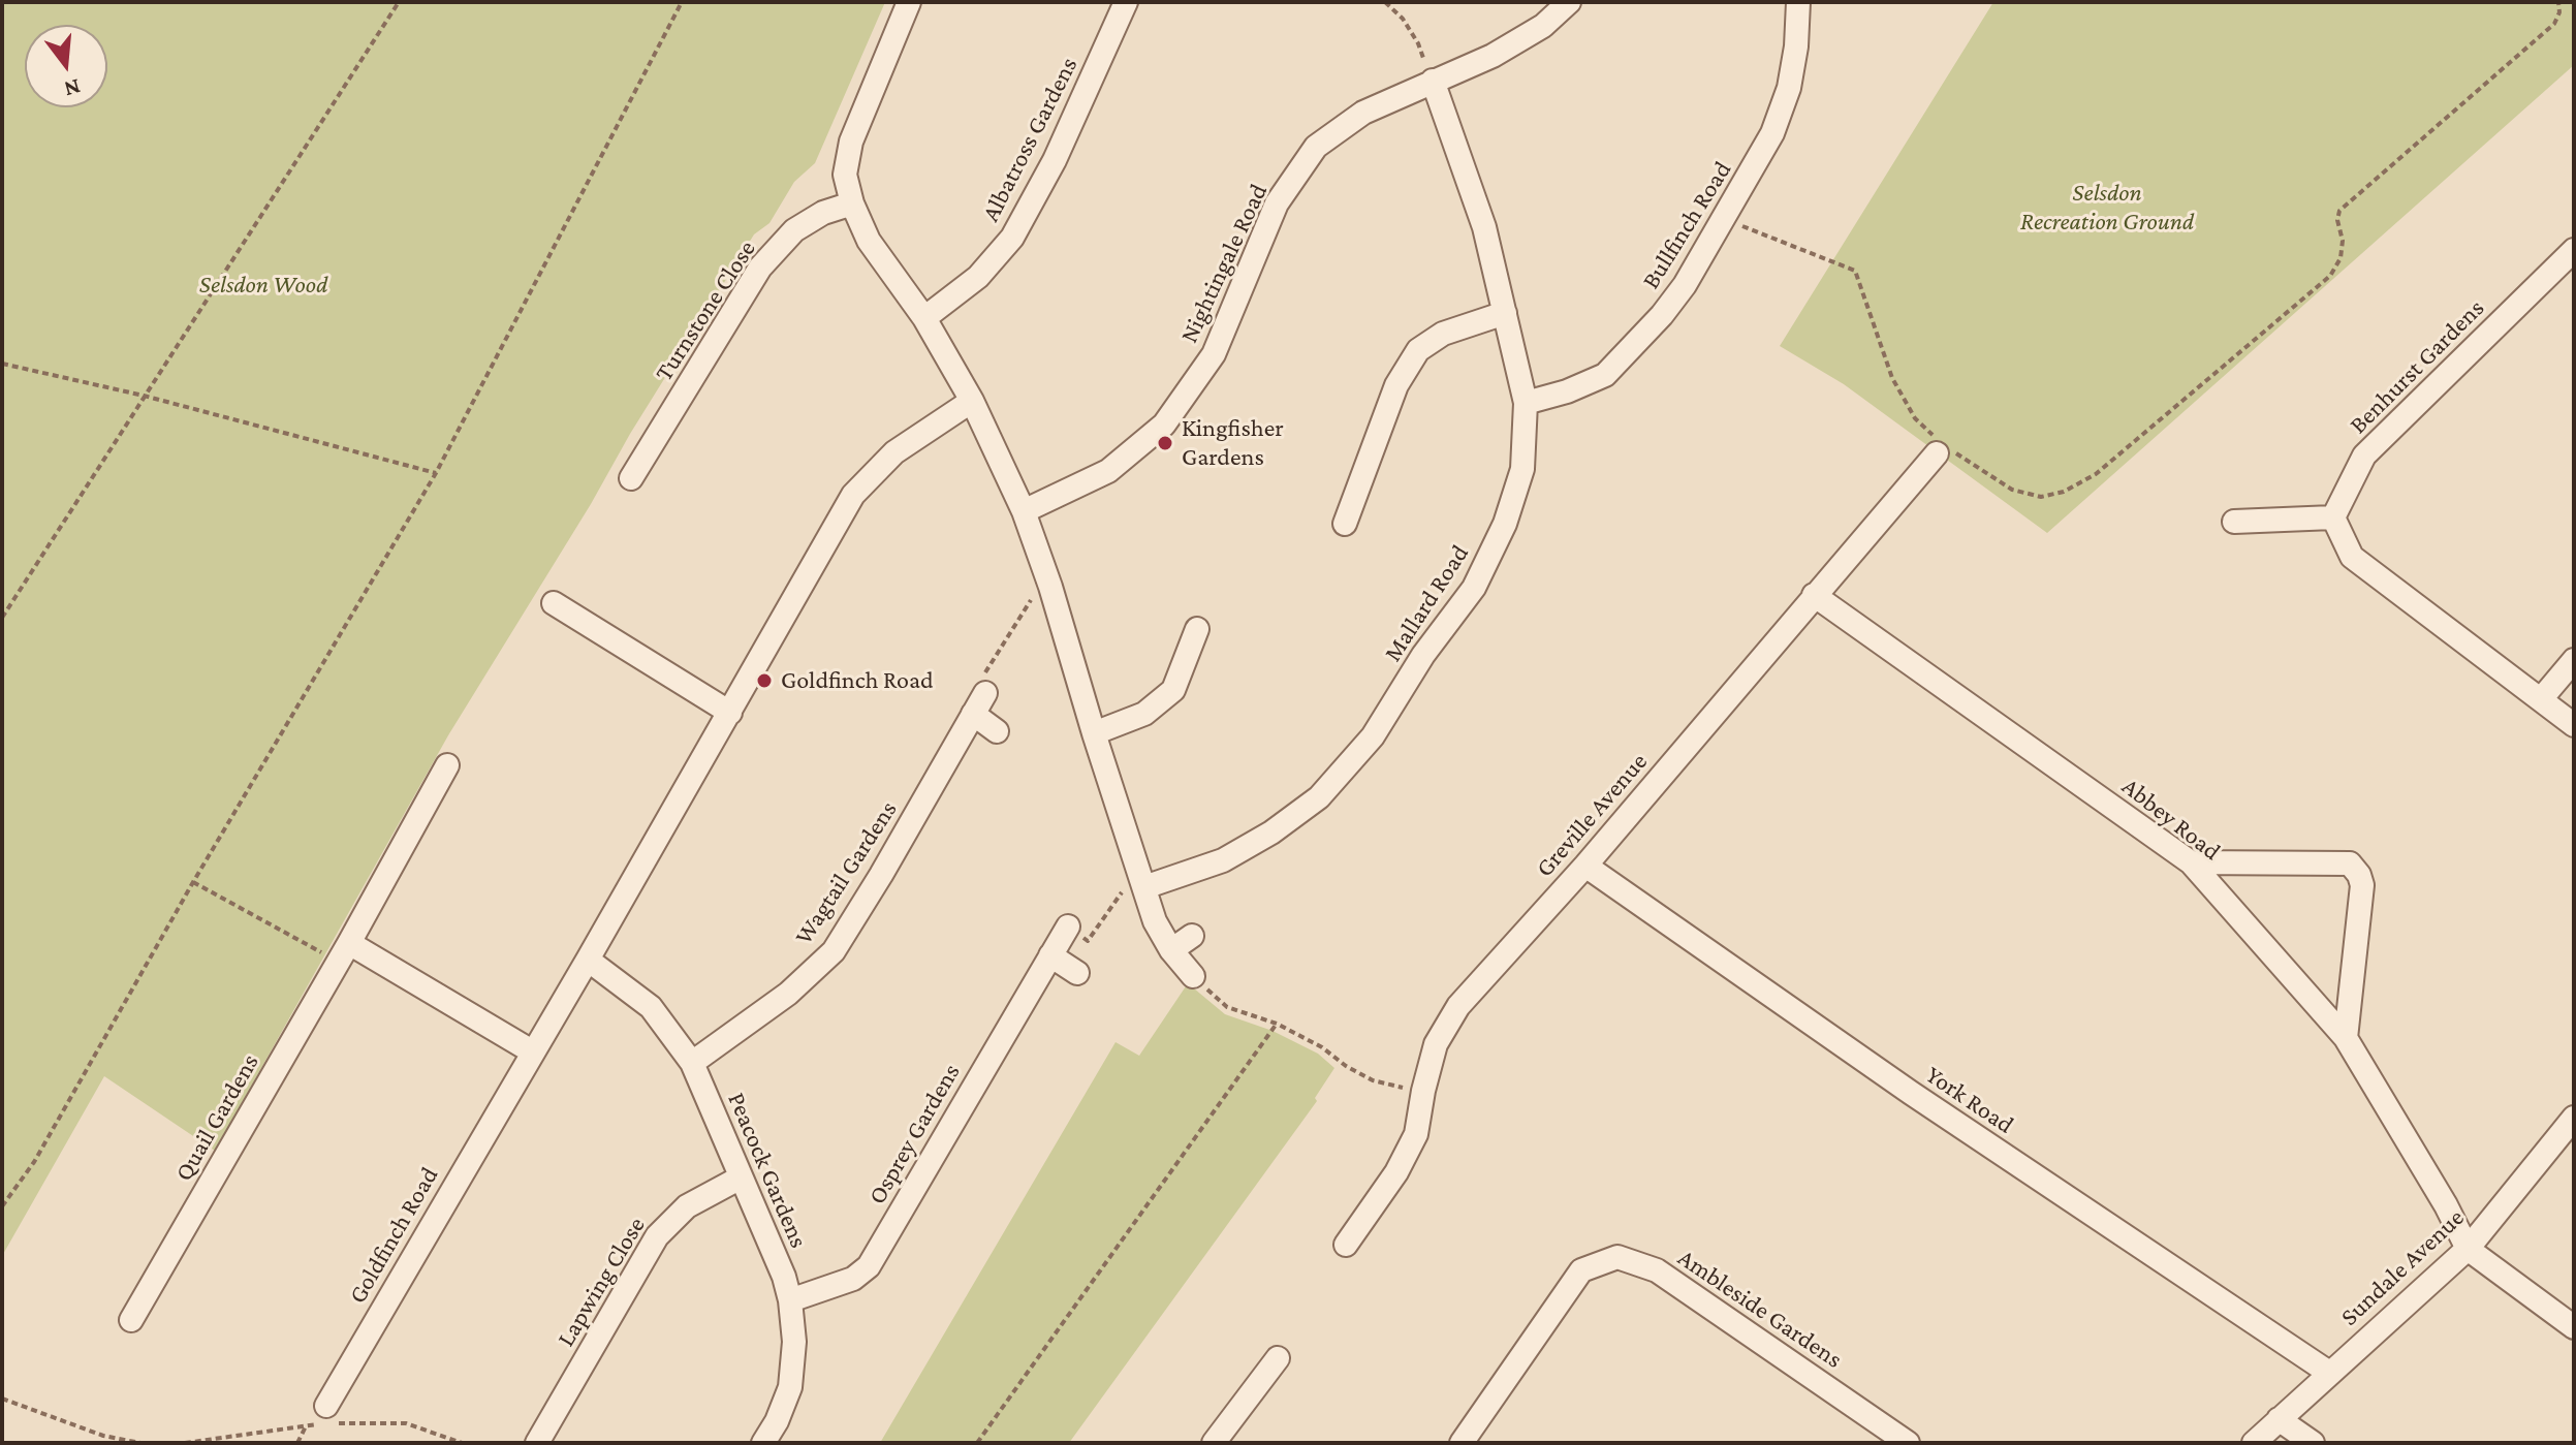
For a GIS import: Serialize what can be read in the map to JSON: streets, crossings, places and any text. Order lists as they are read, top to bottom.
{
  "streets": {
    "street": [
      "Albatross Gardens",
      "Bullfinch Road",
      "Nightingale Road",
      "Turnstone Close",
      "Benhurst Gardens",
      "Mallard Road",
      "Greville Avenue",
      "Abbey Road",
      "Wagtail Gardens",
      "York Road",
      "Quail Gardens",
      "Osprey Gardens",
      "Peacock Gardens",
      "Goldfinch Road",
      "Sundale Avenue",
      "Lapwing Close",
      "Ambleside Gardens"
    ]
  },
  "crossings": [
    ["Bullfinch Road", "Mallard Road"],
    ["Nightingale Road", "Mallard Road"],
    ["Greville Avenue", "Abbey Road"],
    ["Greville Avenue", "York Road"],
    ["Abbey Road", "Sundale Avenue"],
    ["Wagtail Gardens", "Peacock Gardens"],
    ["York Road", "Sundale Avenue"],
    ["Osprey Gardens", "Peacock Gardens"],
    ["Peacock Gardens", "Goldfinch Road"],
    ["Peacock Gardens", "Lapwing Close"]
  ],
  "parks": ["Selsdon Recreation Ground", "Selsdon Wood"],
  "places": ["Kingfisher Gardens", "Goldfinch Road"],
  "north": "bottom"
}
